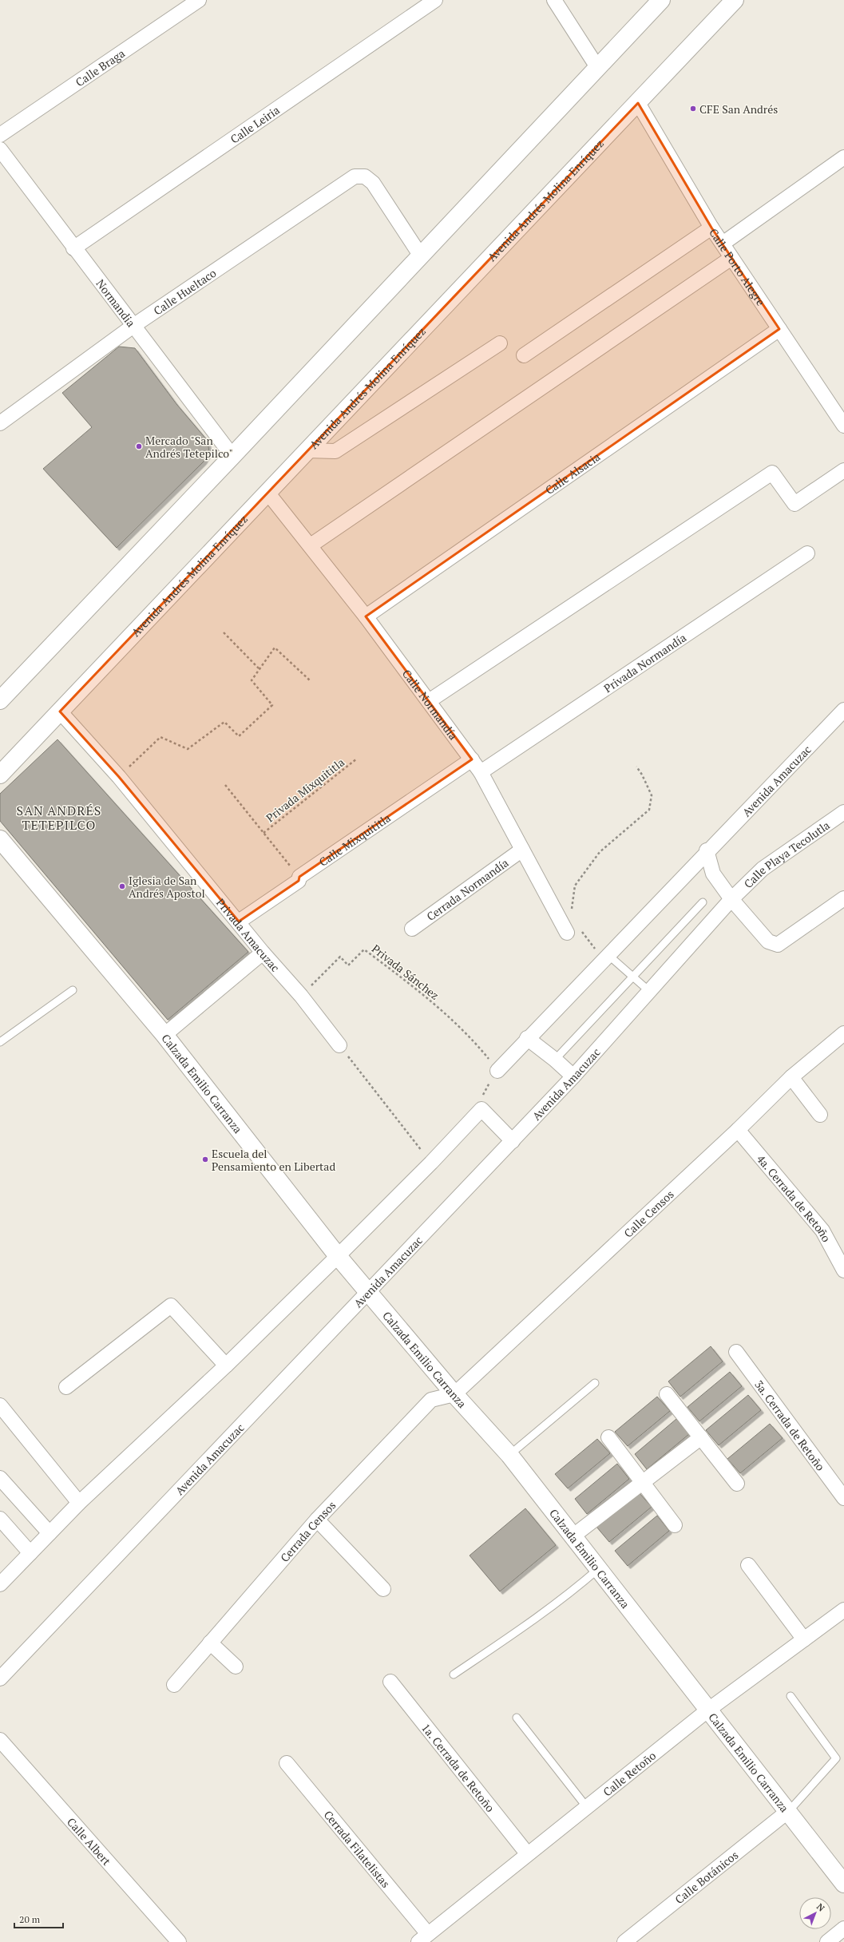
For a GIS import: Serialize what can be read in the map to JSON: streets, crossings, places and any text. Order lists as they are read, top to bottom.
{
  "streets": {
    "main road": ["Avenida Andrés Molina Enríquez", "Calzada Emilio Carranza"],
    "street": [
      "Calle Braga",
      "Calle Leiria",
      "Calle Porto Alegre",
      "Calle Hueltaco",
      "Normandia",
      "Calle Alsacia",
      "Privada Normandía",
      "Calle Normandía",
      "Avenida Amacuzac",
      "Calle Mixquititla",
      "Calle Playa Tecolutla",
      "Cerrada Normandía",
      "Privada Amacuzac",
      "4a. Cerrada de Retoño",
      "Calle Censos",
      "3a. Cerrada de Retoño",
      "Cerrada Censos",
      "1a. Cerrada de Retoño",
      "Calle Retoño",
      "Calle Albert",
      "Cerrada Filatelistas",
      "Calle Botánicos"
    ],
    "path": ["Privada Mixquititla", "Privada Sánchez"]
  },
  "crossings": [
    ["Calle Leiria", "Normandia"],
    ["Avenida Andrés Molina Enríquez", "Calle Porto Alegre"],
    ["Avenida Andrés Molina Enríquez", "Calle Normandía"],
    ["Avenida Andrés Molina Enríquez", "Privada Amacuzac"],
    ["Calle Porto Alegre", "Calle Alsacia"],
    ["Calle Hueltaco", "Normandia"],
    ["Calle Alsacia", "Calle Normandía"],
    ["Privada Normandía", "Calle Normandía"],
    ["Calle Normandía", "Calle Mixquititla"],
    ["Calle Normandía", "Cerrada Normandía"],
    ["Avenida Amacuzac", "Calle Playa Tecolutla"],
    ["Avenida Amacuzac", "Privada Sánchez"],
    ["Avenida Amacuzac", "Calzada Emilio Carranza"],
    ["Calle Mixquititla", "Privada Amacuzac"],
    ["Privada Amacuzac", "Privada Sánchez"],
    ["Calzada Emilio Carranza", "Calle Censos"],
    ["Calzada Emilio Carranza", "Cerrada Censos"],
    ["Calzada Emilio Carranza", "Calle Retoño"],
    ["Calzada Emilio Carranza", "Calle Botánicos"],
    ["4a. Cerrada de Retoño", "Calle Censos"],
    ["Calle Censos", "Cerrada Censos"],
    ["1a. Cerrada de Retoño", "Calle Retoño"],
    ["Calle Retoño", "Cerrada Filatelistas"]
  ],
  "districts": ["SAN ANDRÉS TETEPILCO"],
  "places": [
    "CFE San Andrés",
    "Mercado \"San Andrés Tetepilco\"",
    "Iglesia de San Andrés Apostol",
    "Escuela del Pensamiento en Libertad"
  ],
  "scale_bar": "20 m",
  "north": "top right"
}
